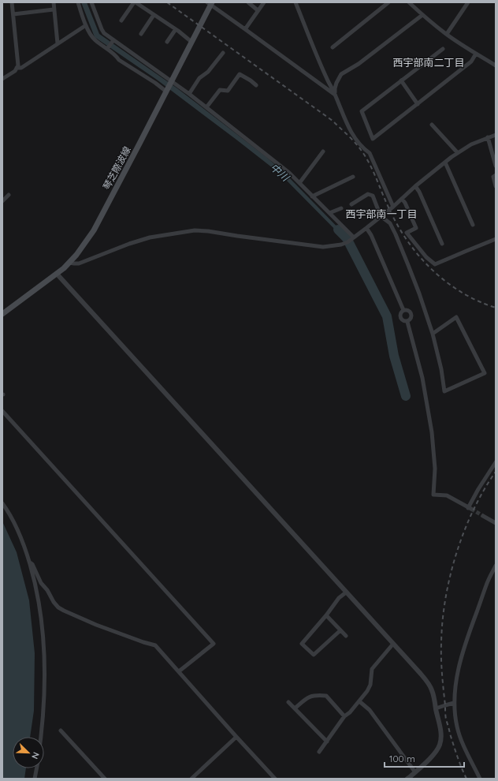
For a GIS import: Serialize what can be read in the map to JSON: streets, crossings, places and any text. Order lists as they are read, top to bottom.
{
  "streets": {
    "main road": ["琴芝際波線"]
  },
  "districts": ["西宇部南二丁目", "西宇部南一丁目"],
  "water": ["中川"],
  "scale_bar": "100 m",
  "north": "bottom right"
}
